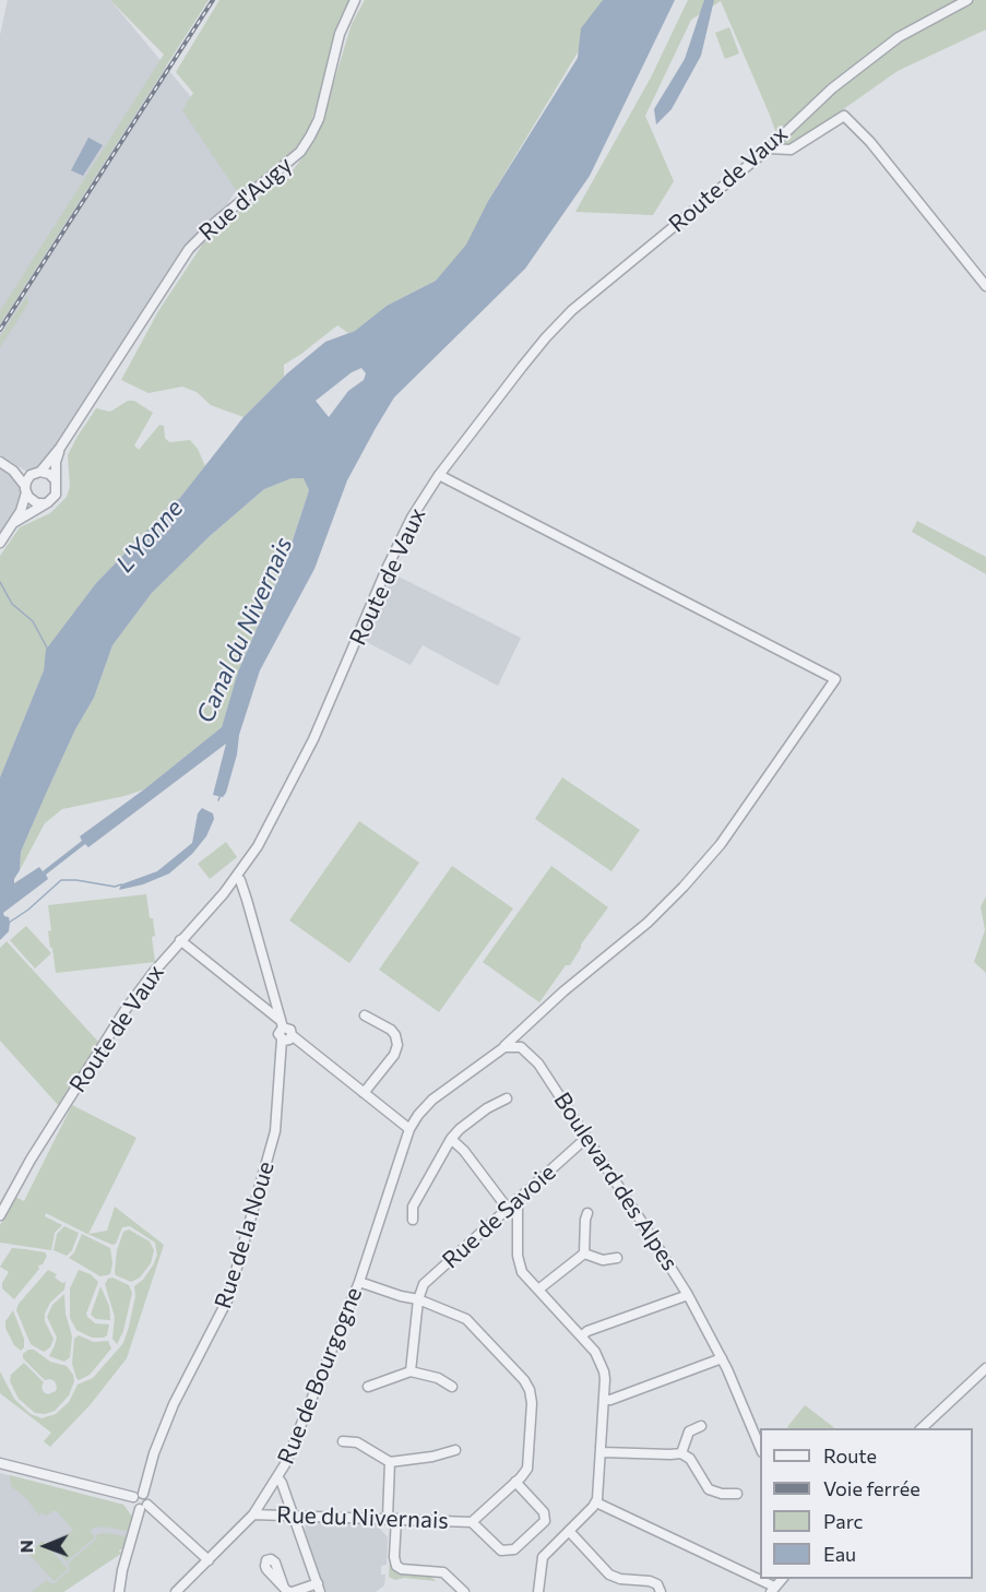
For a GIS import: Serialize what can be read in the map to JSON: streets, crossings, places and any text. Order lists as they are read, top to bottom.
{
  "streets": {
    "street": [
      "Route de Vaux",
      "Rue d'Augy",
      "Boulevard des Alpes",
      "Rue de Savoie",
      "Rue de la Noue",
      "Rue de Bourgogne",
      "Rue du Nivernais"
    ]
  },
  "crossings": [
    ["Boulevard des Alpes", "Rue de Savoie"],
    ["Rue de Bourgogne", "Rue du Nivernais"]
  ],
  "water": ["L'Yonne", "Canal du Nivernais"],
  "legend": [
    "Route",
    "Voie ferrée",
    "Parc",
    "Eau"
  ],
  "north": "left"
}
